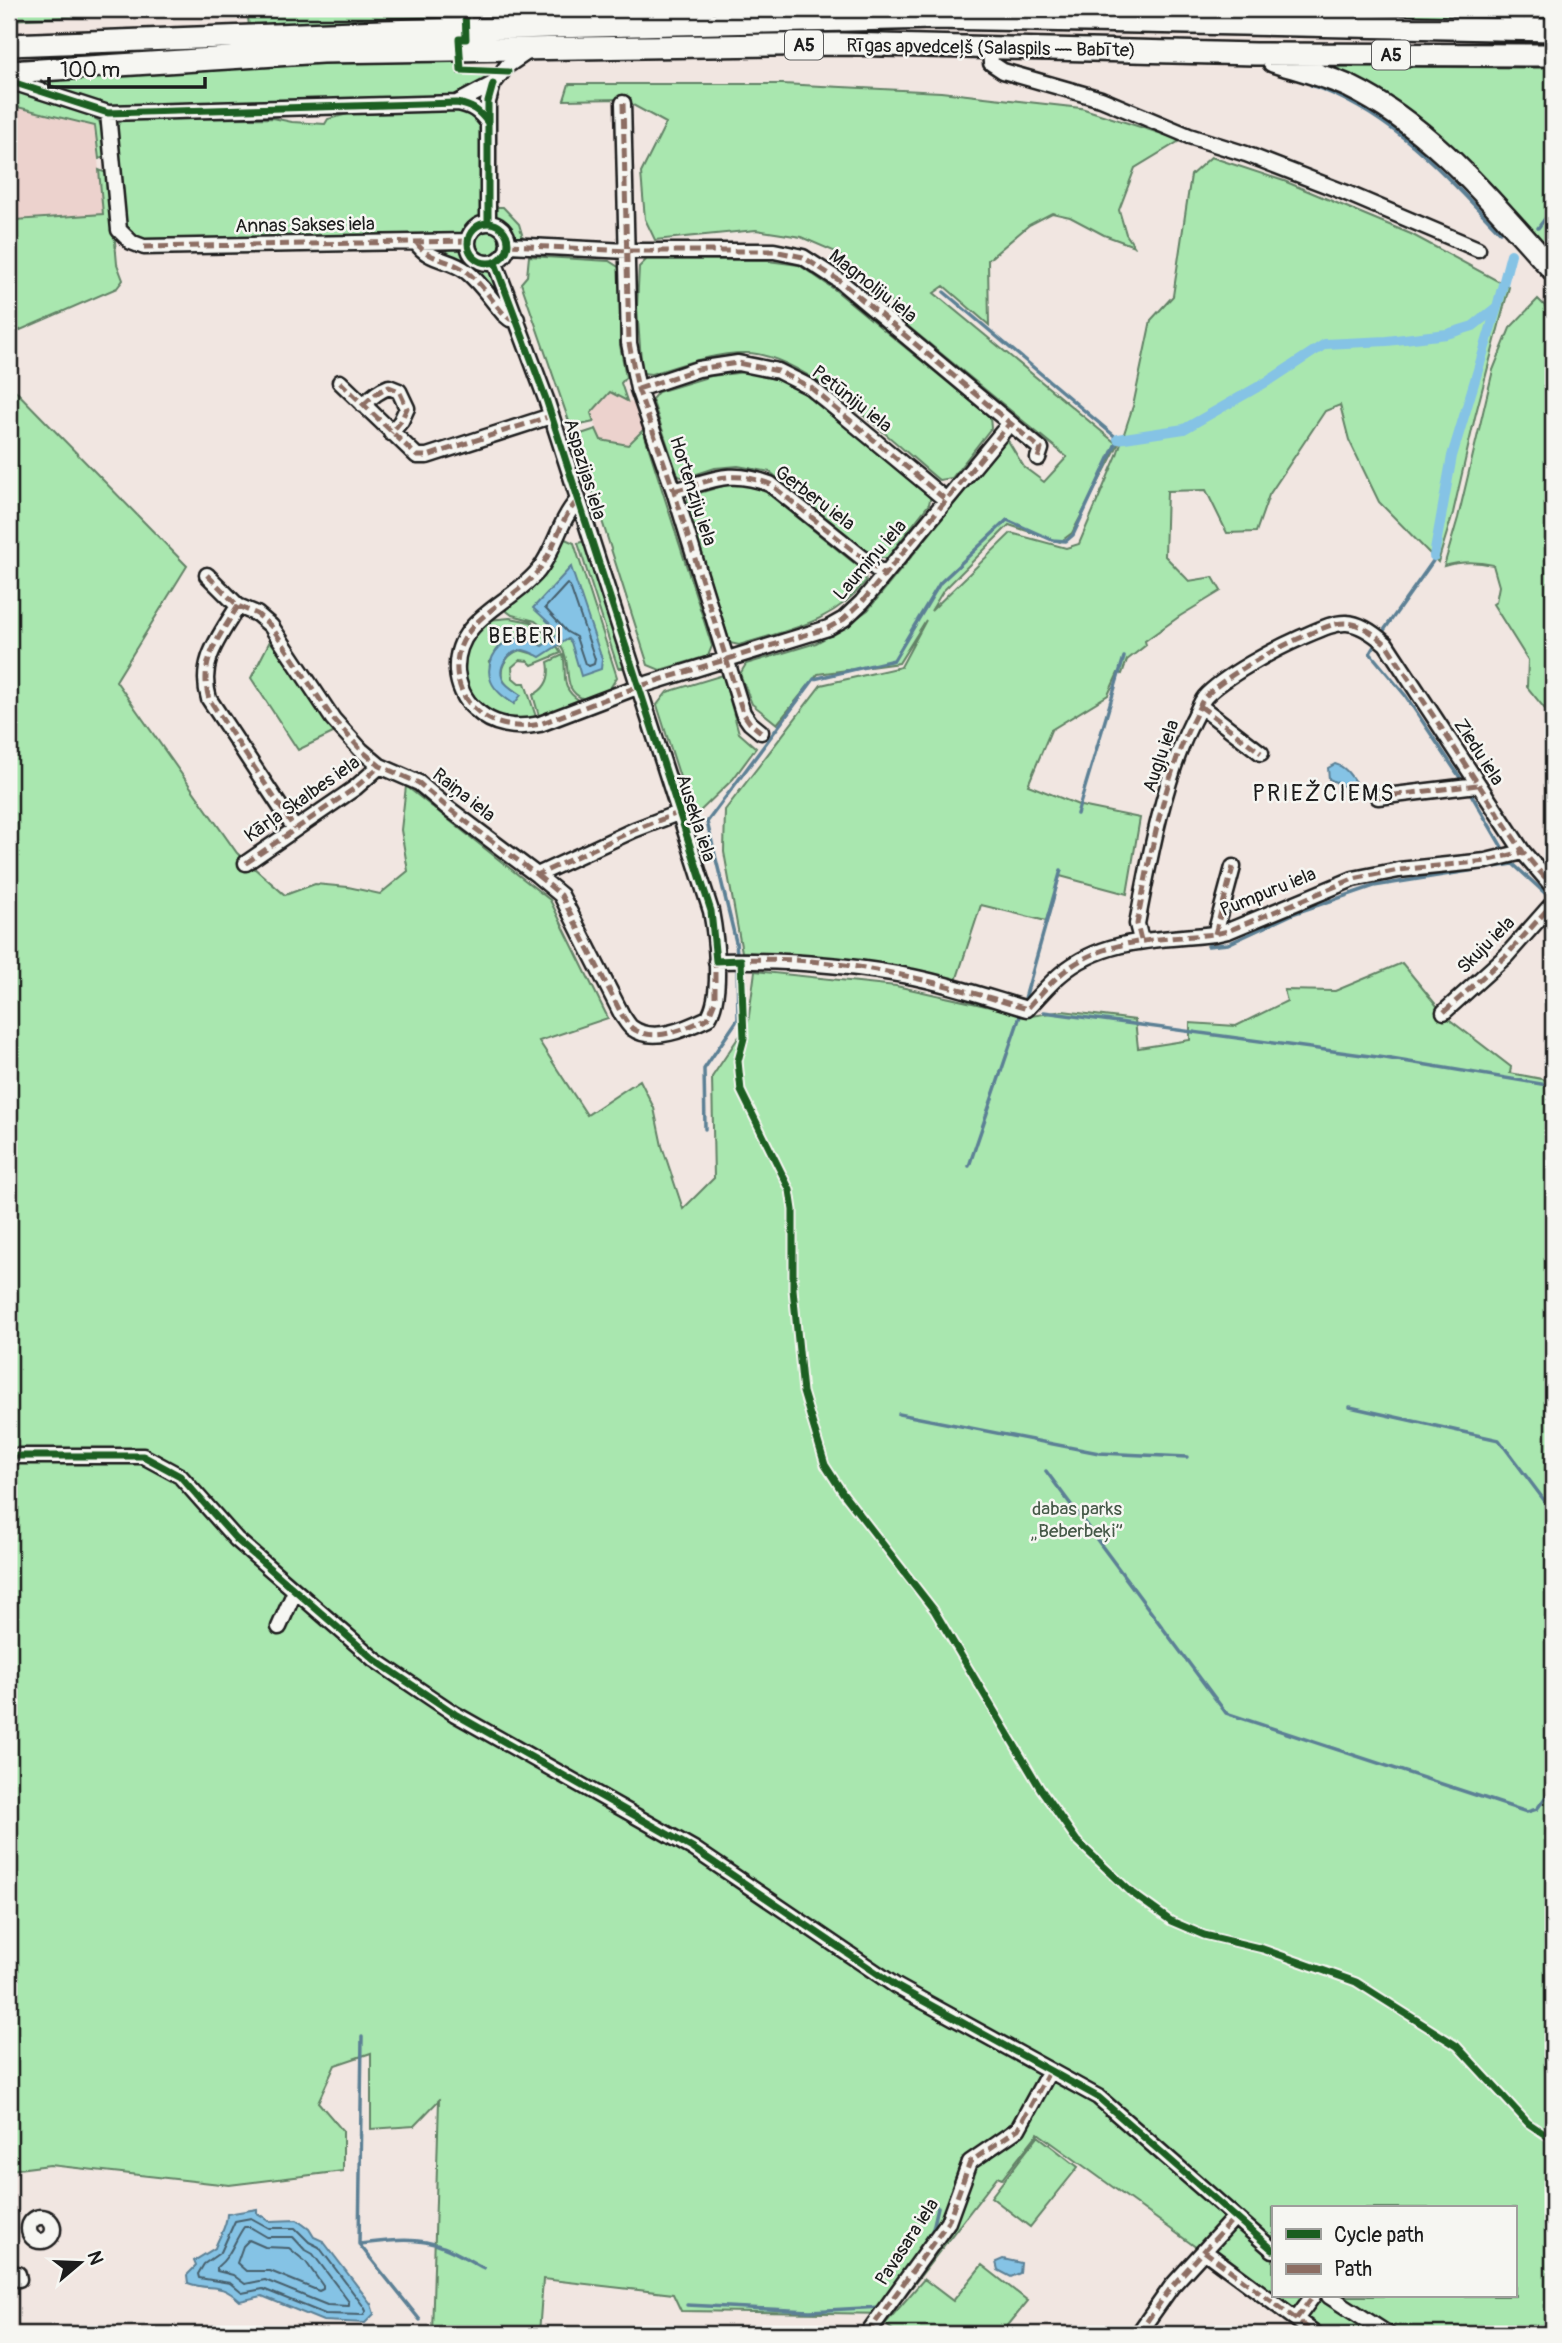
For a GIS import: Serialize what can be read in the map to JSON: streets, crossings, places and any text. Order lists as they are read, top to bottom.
{
  "streets": {
    "highway": ["A5", "Rīgas apvedceļš (Salaspils — Babīte)"],
    "street": [
      "Annas Sakses iela",
      "Magnoliju iela",
      "Petūniju iela",
      "Aspazijas iela",
      "Hortenziju iela",
      "Gerberu iela",
      "Laumiņu iela",
      "Ziedu iela",
      "Augļu iela",
      "Raiņa iela",
      "Kārļa Skalbes iela",
      "Ausekļa iela",
      "Pumpuru iela",
      "Skuju iela",
      "Pavasara iela"
    ]
  },
  "crossings": [
    ["Annas Sakses iela", "Magnoliju iela"],
    ["Annas Sakses iela", "Aspazijas iela"],
    ["Magnoliju iela", "Aspazijas iela"],
    ["Magnoliju iela", "Hortenziju iela"],
    ["Magnoliju iela", "Laumiņu iela"],
    ["Petūniju iela", "Hortenziju iela"],
    ["Petūniju iela", "Laumiņu iela"],
    ["Aspazijas iela", "Laumiņu iela"],
    ["Aspazijas iela", "Ausekļa iela"],
    ["Hortenziju iela", "Gerberu iela"],
    ["Hortenziju iela", "Laumiņu iela"],
    ["Gerberu iela", "Laumiņu iela"],
    ["Laumiņu iela", "Ausekļa iela"],
    ["Ziedu iela", "Augļu iela"],
    ["Ziedu iela", "Pumpuru iela"],
    ["Augļu iela", "Pumpuru iela"],
    ["Raiņa iela", "Kārļa Skalbes iela"],
    ["Raiņa iela", "Ausekļa iela"],
    ["Ausekļa iela", "Pumpuru iela"]
  ],
  "districts": ["BEBERI", "PRIEŽCIEMS"],
  "parks": ["dabas parks „Beberbeķi”"],
  "legend": ["Cycle path", "Path"],
  "scale_bar": "100 m",
  "north": "right"
}
